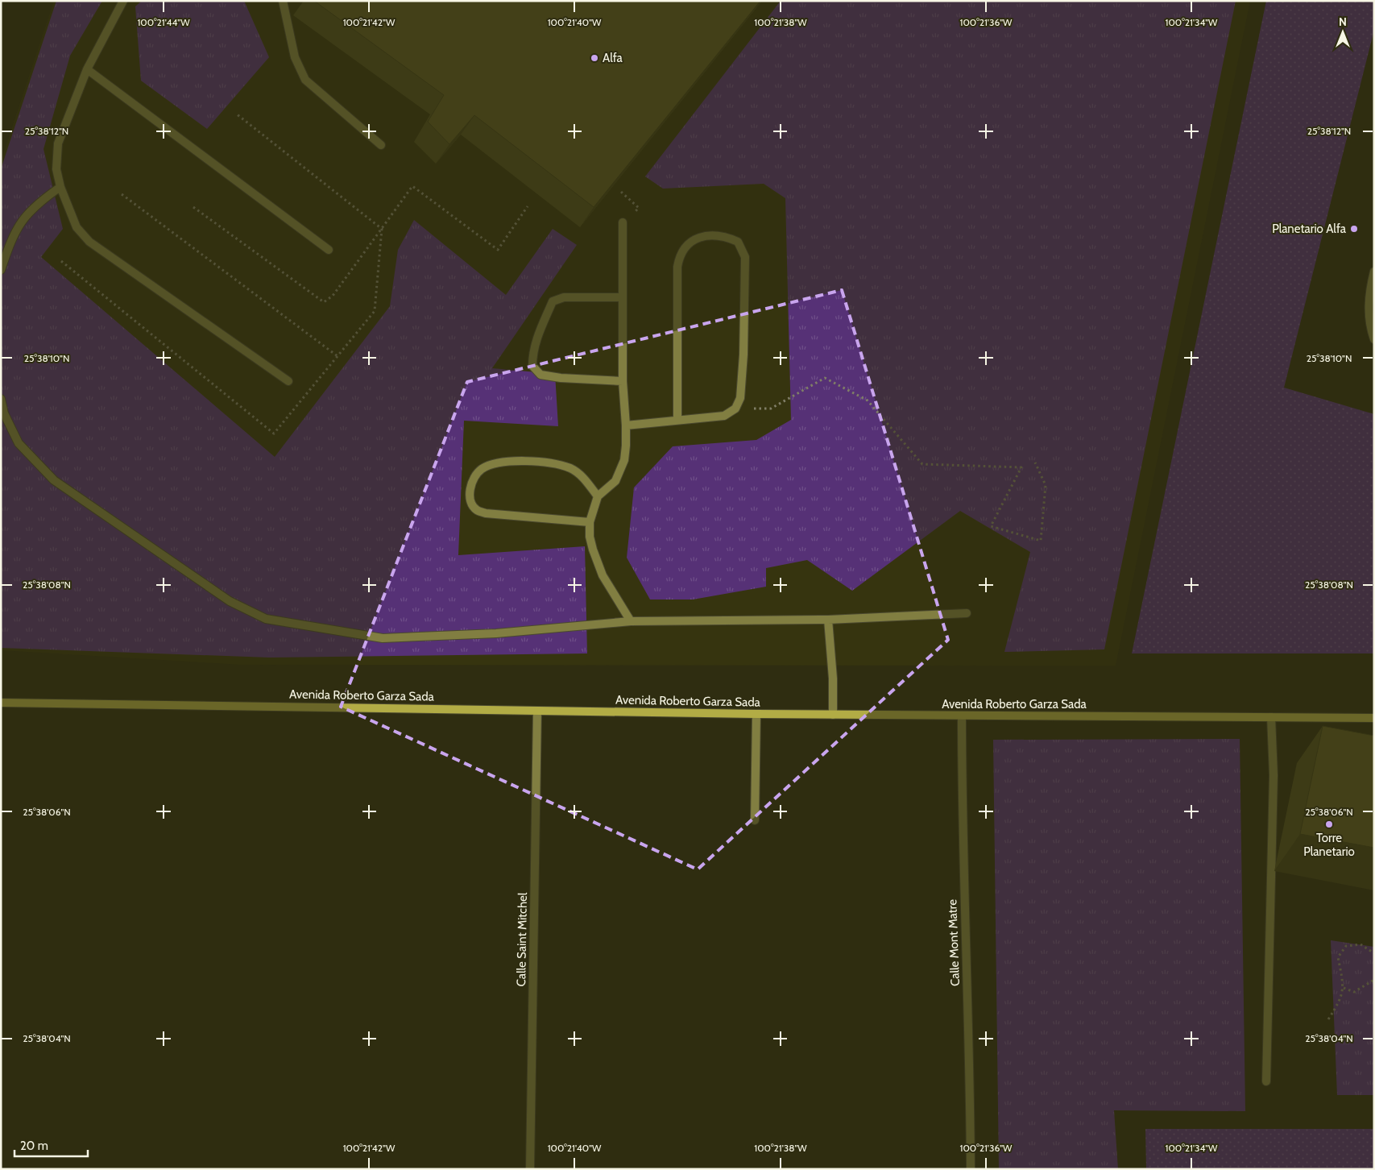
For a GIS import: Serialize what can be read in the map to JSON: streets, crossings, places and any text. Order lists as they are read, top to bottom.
{
  "streets": {
    "street": ["Avenida Roberto Garza Sada", "Calle Saint Mitchel", "Calle Mont Matre"]
  },
  "crossings": [
    ["Avenida Roberto Garza Sada", "Calle Saint Mitchel"],
    ["Avenida Roberto Garza Sada", "Calle Mont Matre"]
  ],
  "places": ["Alfa", "Planetario Alfa", "Torre Planetario"],
  "scale_bar": "20 m",
  "north": "top",
  "coordinates": [
    "100°21'44\"W",
    "100°21'42\"W",
    "100°21'40\"W",
    "100°21'38\"W",
    "100°21'36\"W",
    "100°21'34\"W",
    "25°38'12\"N",
    "25°38'10\"N",
    "25°38'08\"N",
    "25°38'06\"N",
    "25°38'04\"N"
  ]
}
